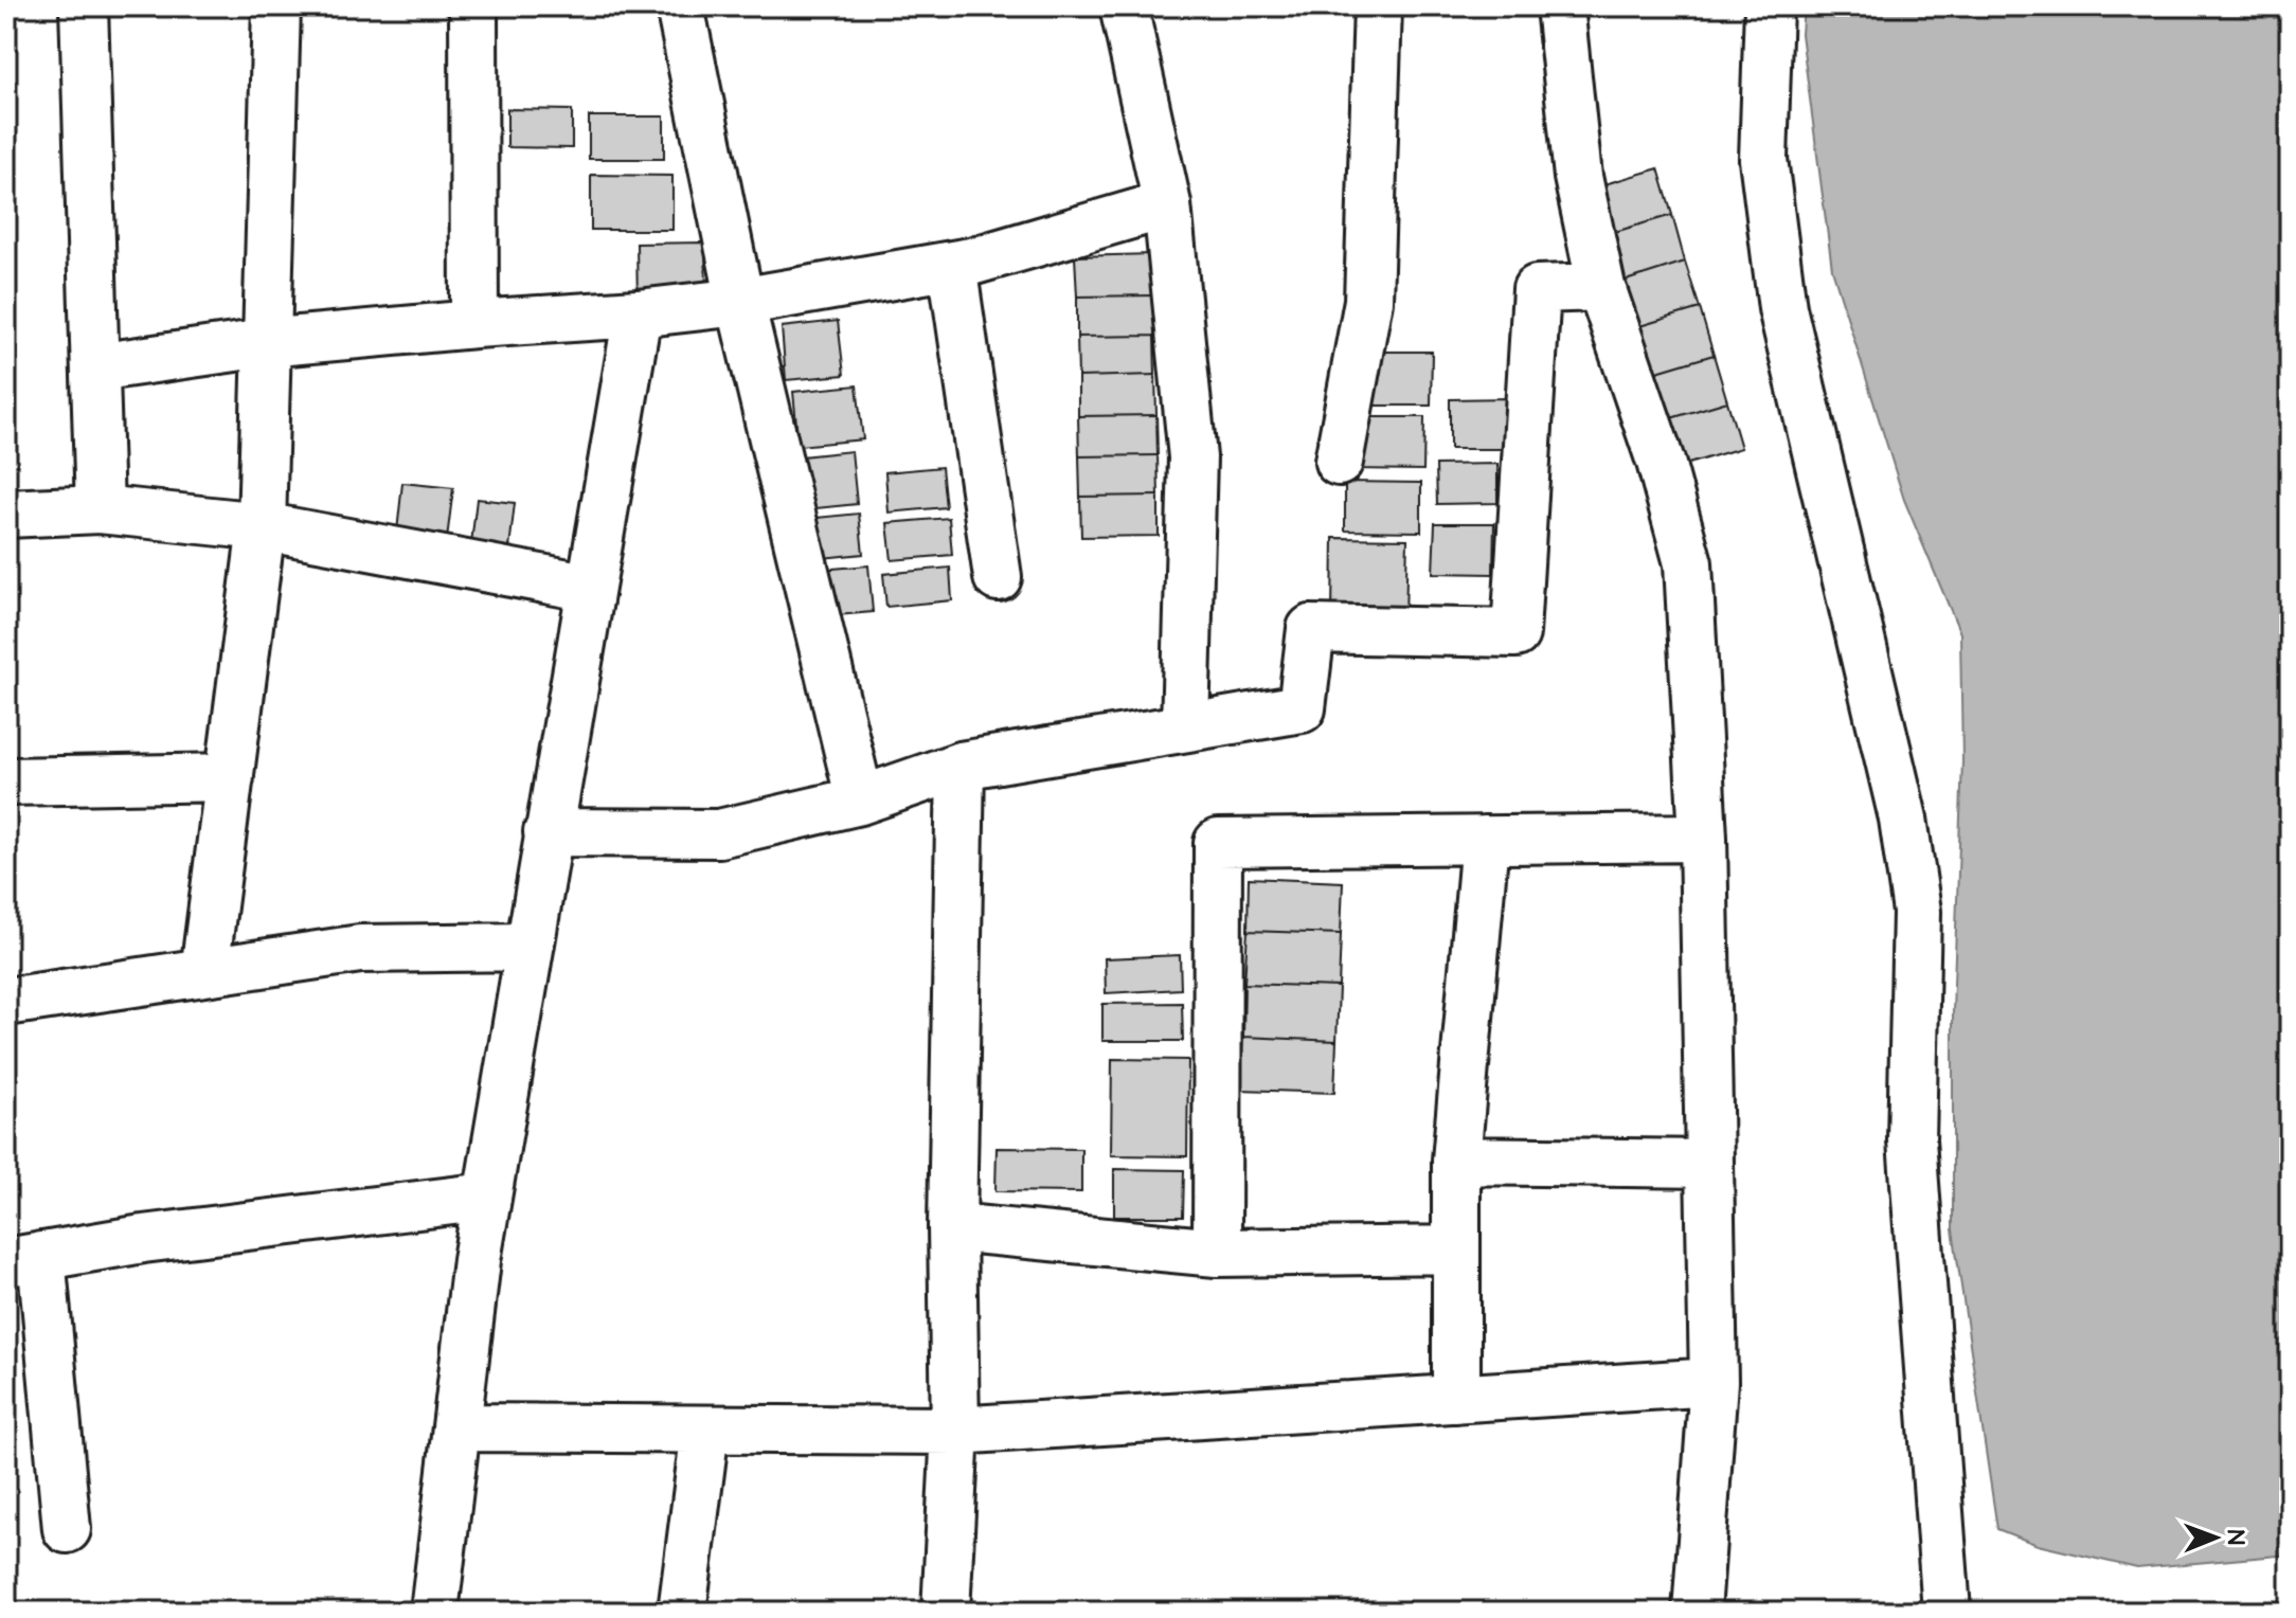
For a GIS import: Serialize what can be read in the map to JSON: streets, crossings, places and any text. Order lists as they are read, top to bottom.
{
  "north": "right"
}
